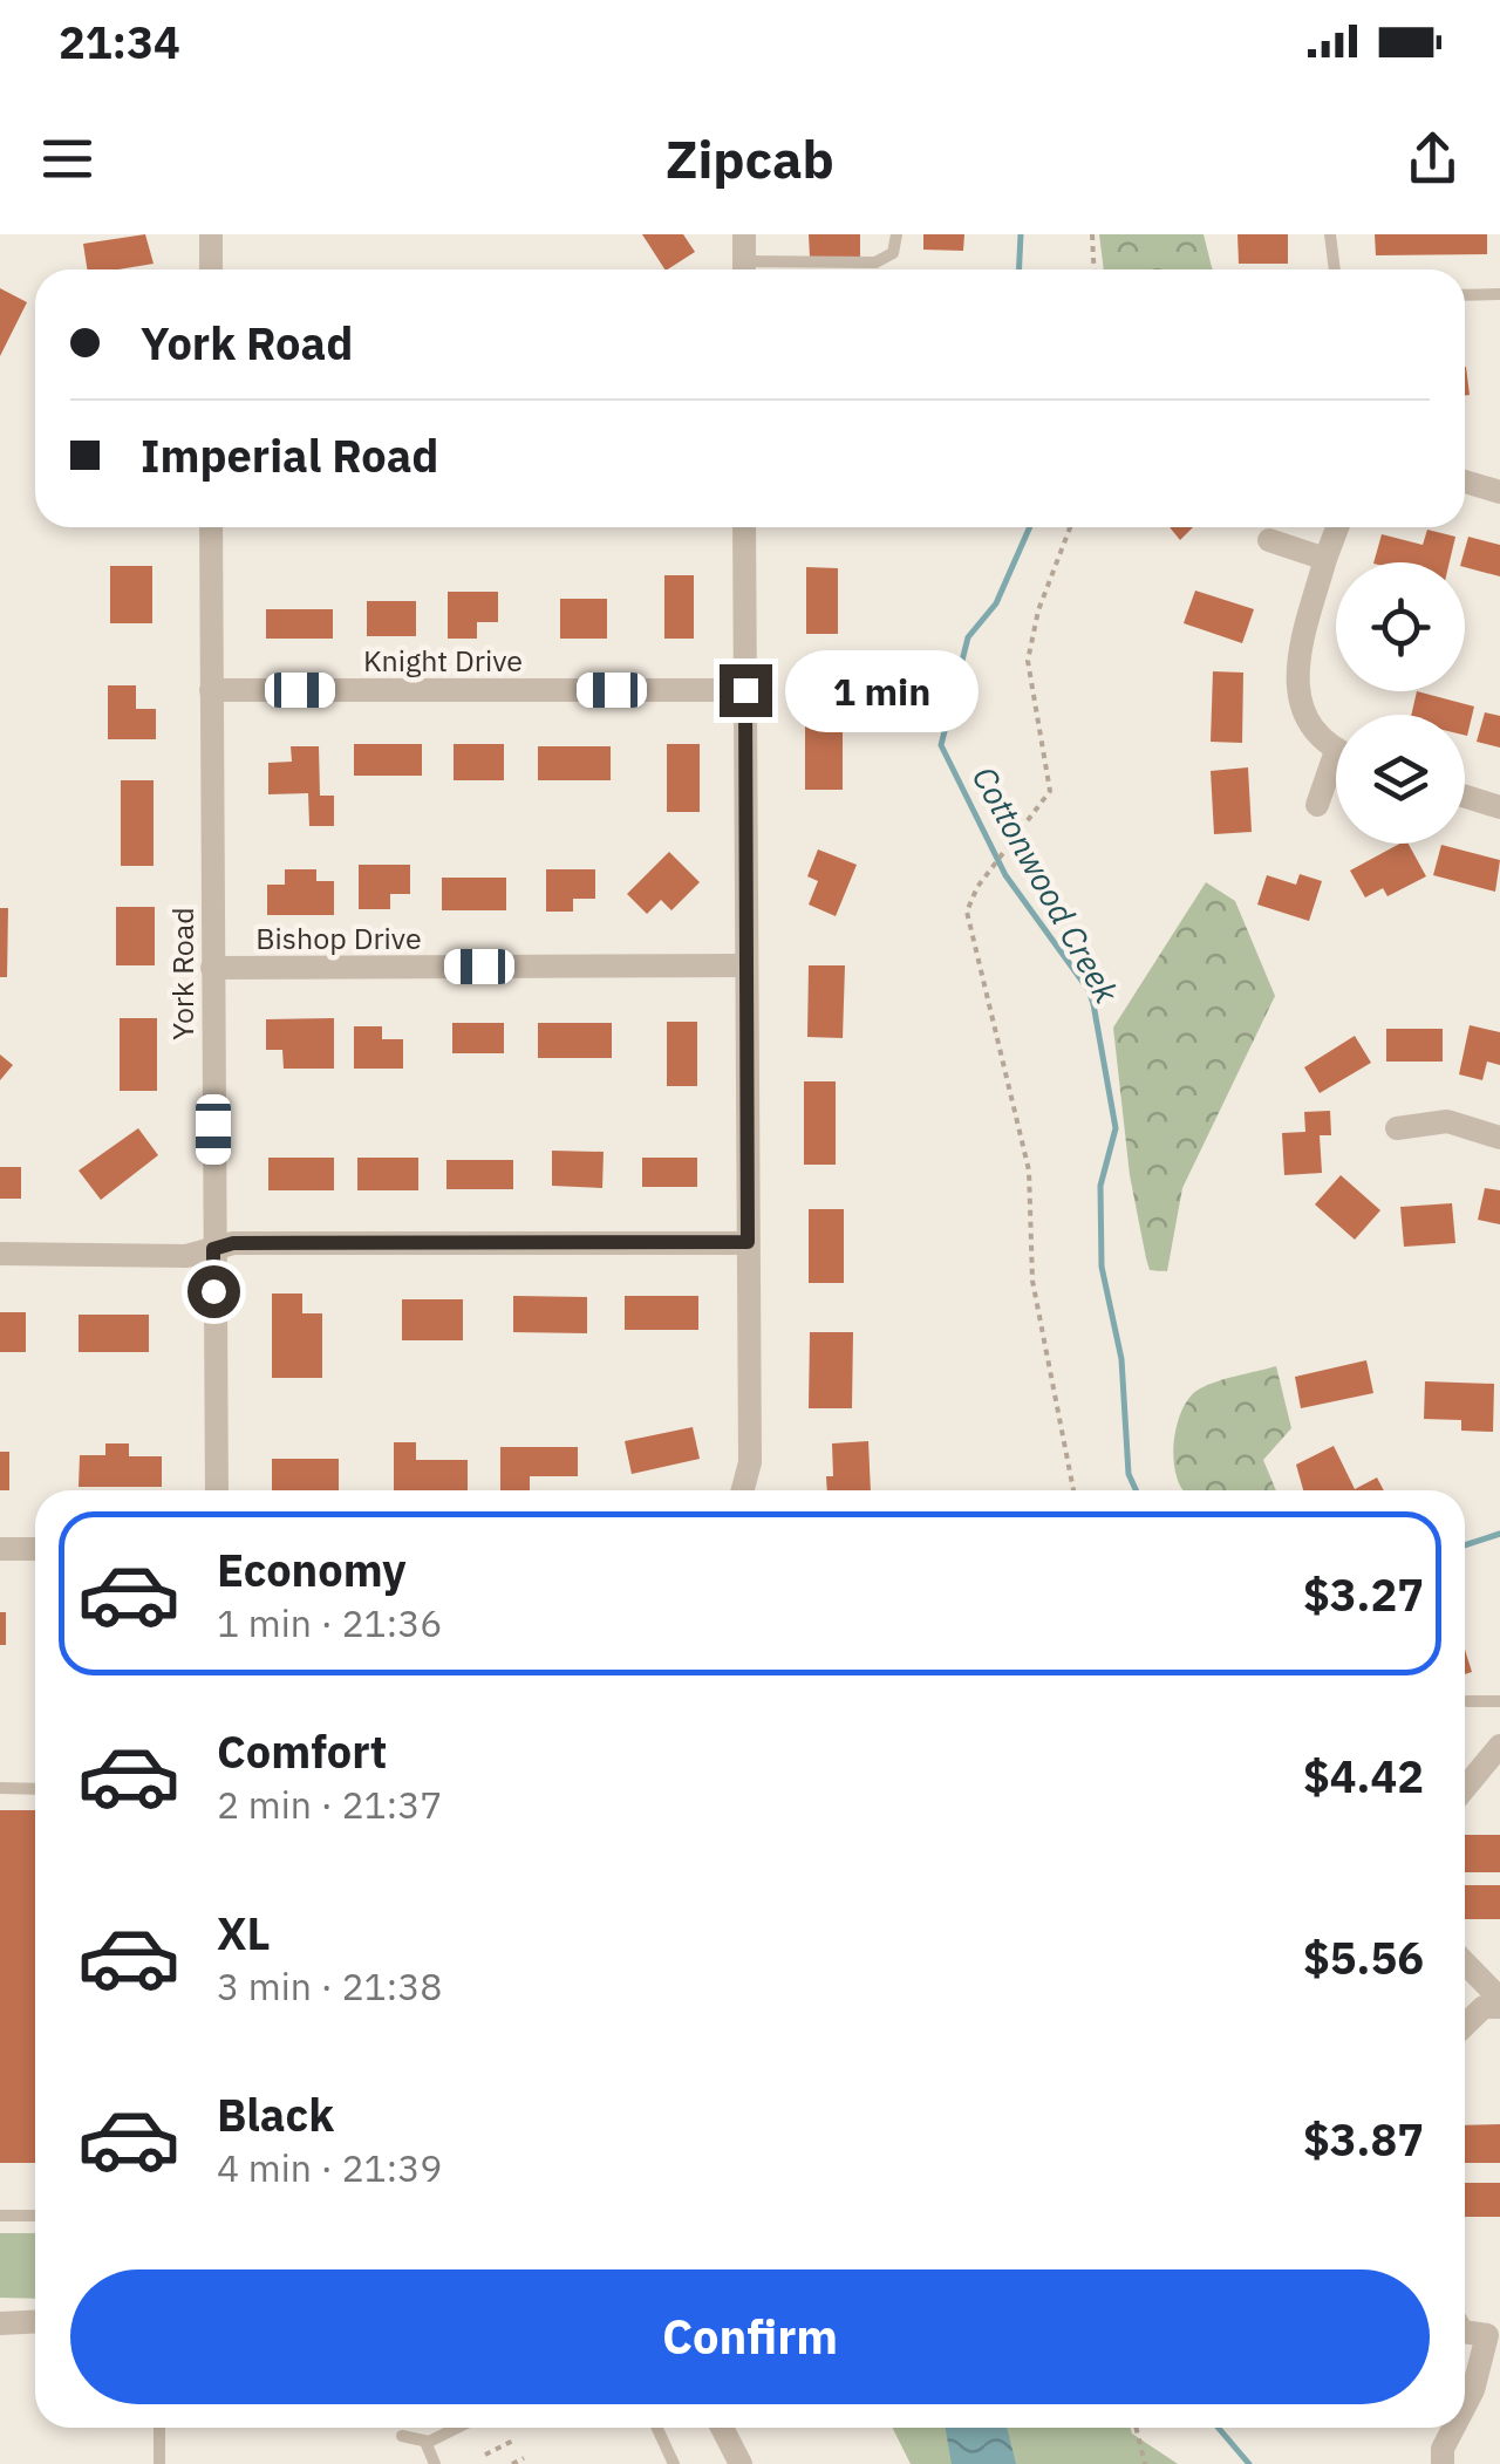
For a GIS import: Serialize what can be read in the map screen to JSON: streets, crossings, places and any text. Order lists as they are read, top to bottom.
{
  "streets": {
    "street": ["Knight Drive", "Bishop Drive", "York Road"]
  },
  "crossings": [
    ["Knight Drive", "York Road"],
    ["Bishop Drive", "York Road"]
  ],
  "water": ["Cottonwood Creek"],
  "page": {
    "status": "21:34",
    "header": "Zipcab",
    "banner": ["York Road", "Imperial Road"],
    "bubble": "1 min",
    "list": [
      {
        "name": "Economy",
        "note": "1 min · 21:36",
        "value": "$3.27"
      },
      {
        "name": "Comfort",
        "note": "2 min · 21:37",
        "value": "$4.42"
      },
      {
        "name": "XL",
        "note": "3 min · 21:38",
        "value": "$5.56"
      },
      {
        "name": "Black",
        "note": "4 min · 21:39",
        "value": "$3.87"
      }
    ],
    "buttons": "Confirm"
  }
}
